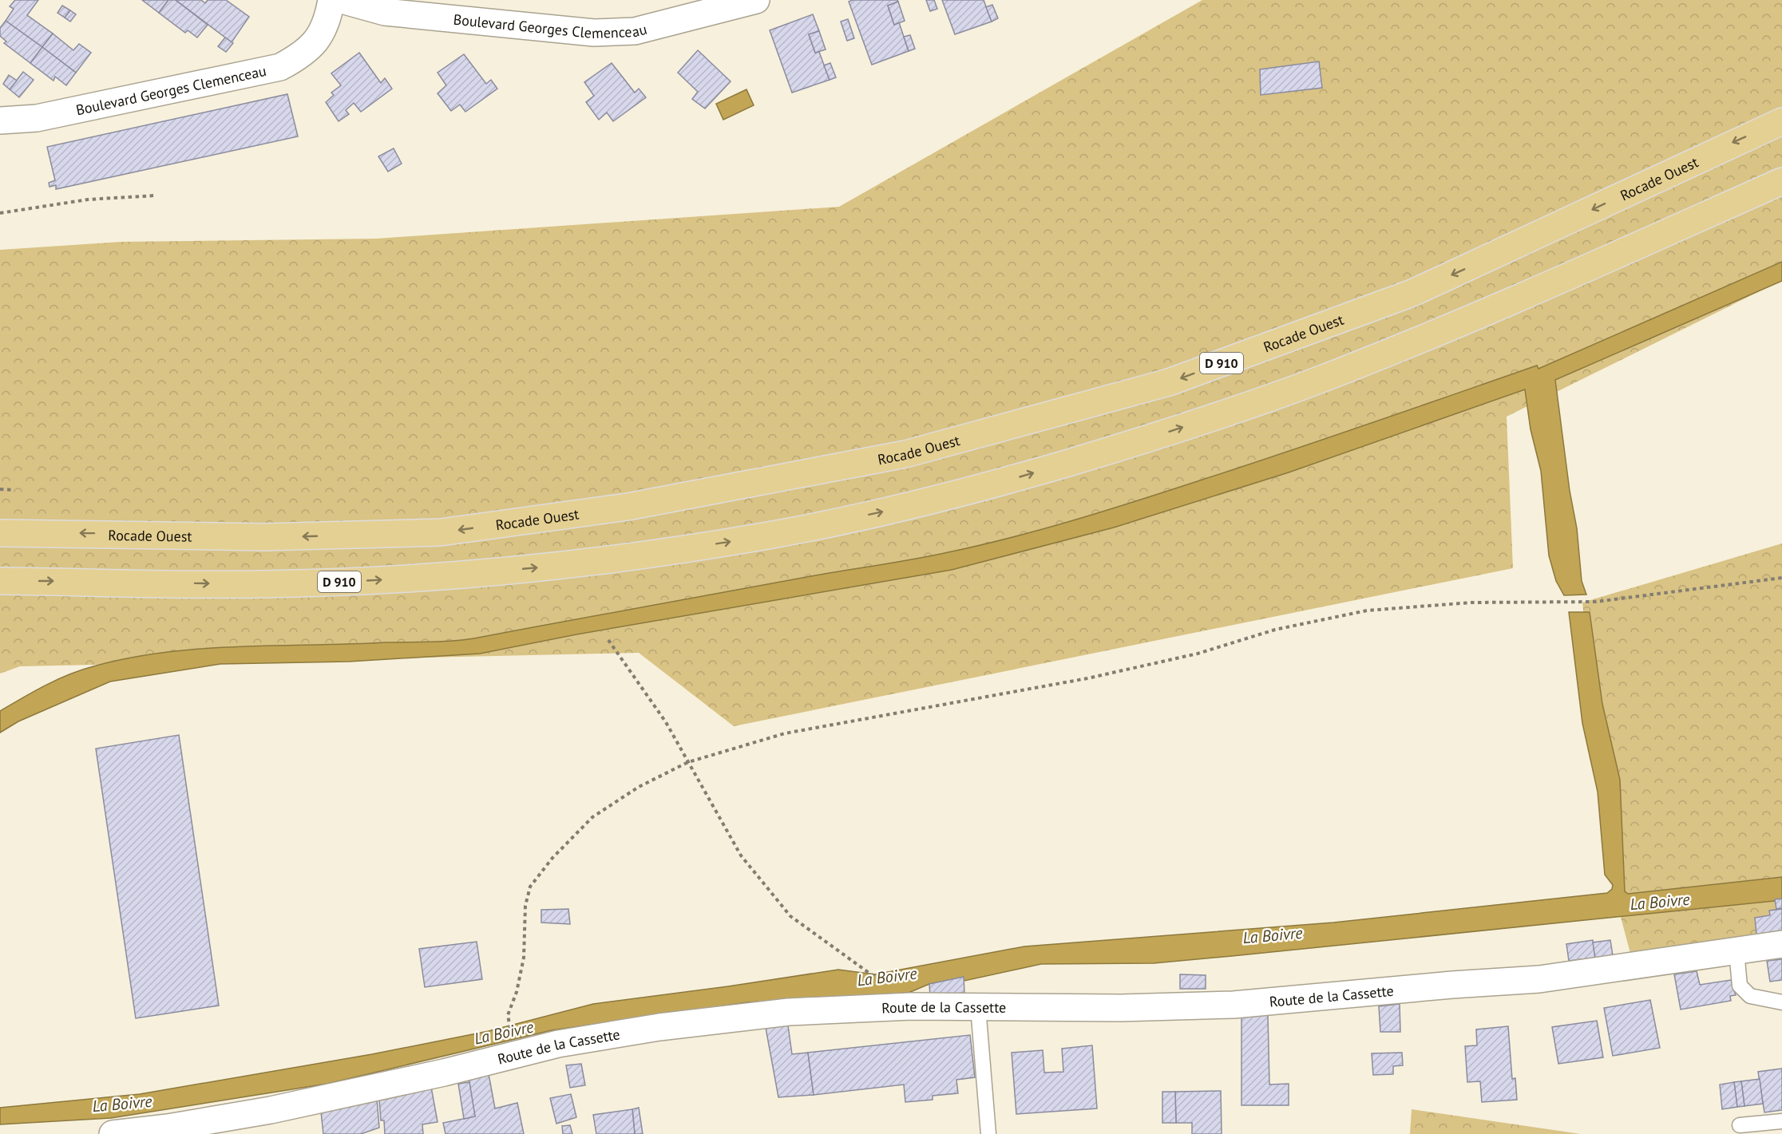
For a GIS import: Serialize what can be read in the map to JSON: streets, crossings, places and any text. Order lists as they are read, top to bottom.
{
  "streets": {
    "main road": ["Rocade Ouest", "D 910"],
    "street": ["Boulevard Georges Clemenceau", "Route de la Cassette"]
  },
  "water": ["La Boivre"]
}
